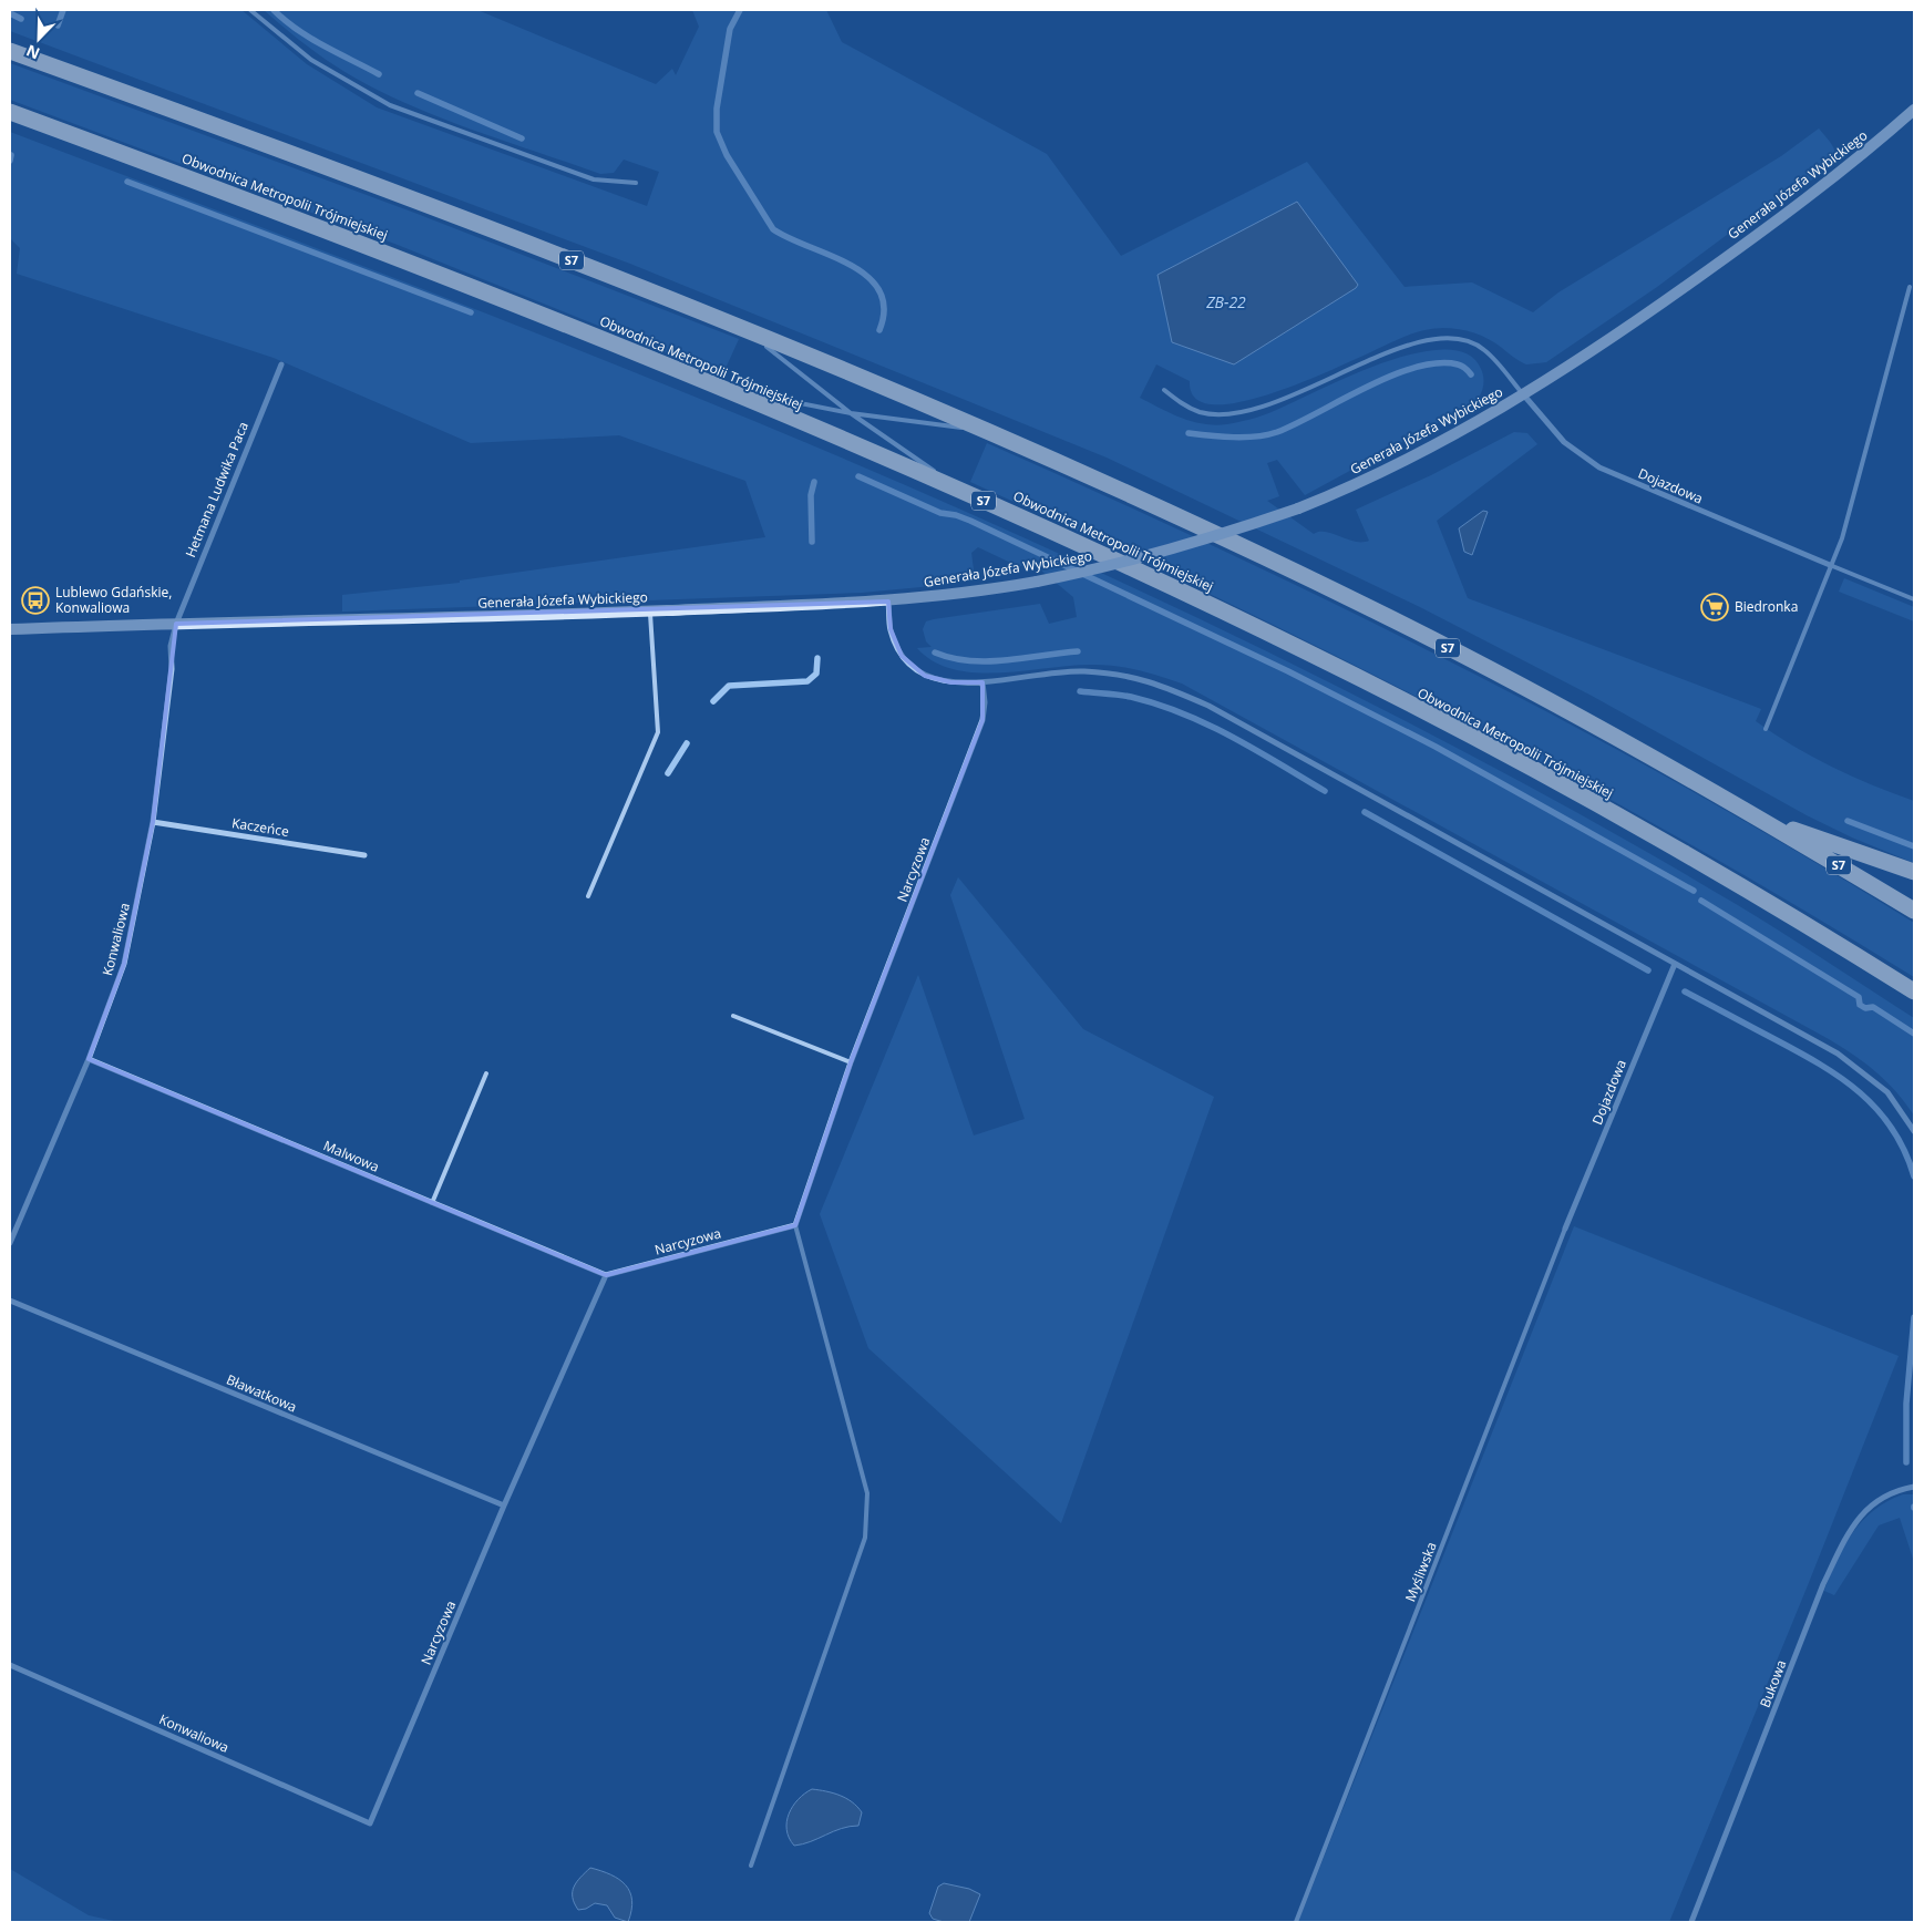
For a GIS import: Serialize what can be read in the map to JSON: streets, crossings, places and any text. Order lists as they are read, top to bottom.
{
  "streets": {
    "highway": ["Obwodnica Metropolii Trójmiejskiej", "S7"],
    "main road": ["Generała Józefa Wybickiego"],
    "street": [
      "Dojazdowa",
      "Hetmana Ludwika Paca",
      "Kaczeńce",
      "Narcyzowa",
      "Konwaliowa",
      "Malwowa",
      "Bławatkowa",
      "Bukowa"
    ],
    "lane": ["Myśliwska"]
  },
  "crossings": [
    ["Generała Józefa Wybickiego", "Dojazdowa"],
    ["Generała Józefa Wybickiego", "Hetmana Ludwika Paca"],
    ["Generała Józefa Wybickiego", "Konwaliowa"],
    ["Dojazdowa", "Myśliwska"],
    ["Hetmana Ludwika Paca", "Konwaliowa"],
    ["Kaczeńce", "Konwaliowa"],
    ["Narcyzowa", "Konwaliowa"],
    ["Narcyzowa", "Malwowa"],
    ["Narcyzowa", "Bławatkowa"],
    ["Konwaliowa", "Malwowa"]
  ],
  "water": ["ZB-22"],
  "places": {
    "bus stop": ["Lublewo Gdańskie, Konwaliowa"],
    "supermarket": ["Biedronka"]
  },
  "north": "bottom left"
}
